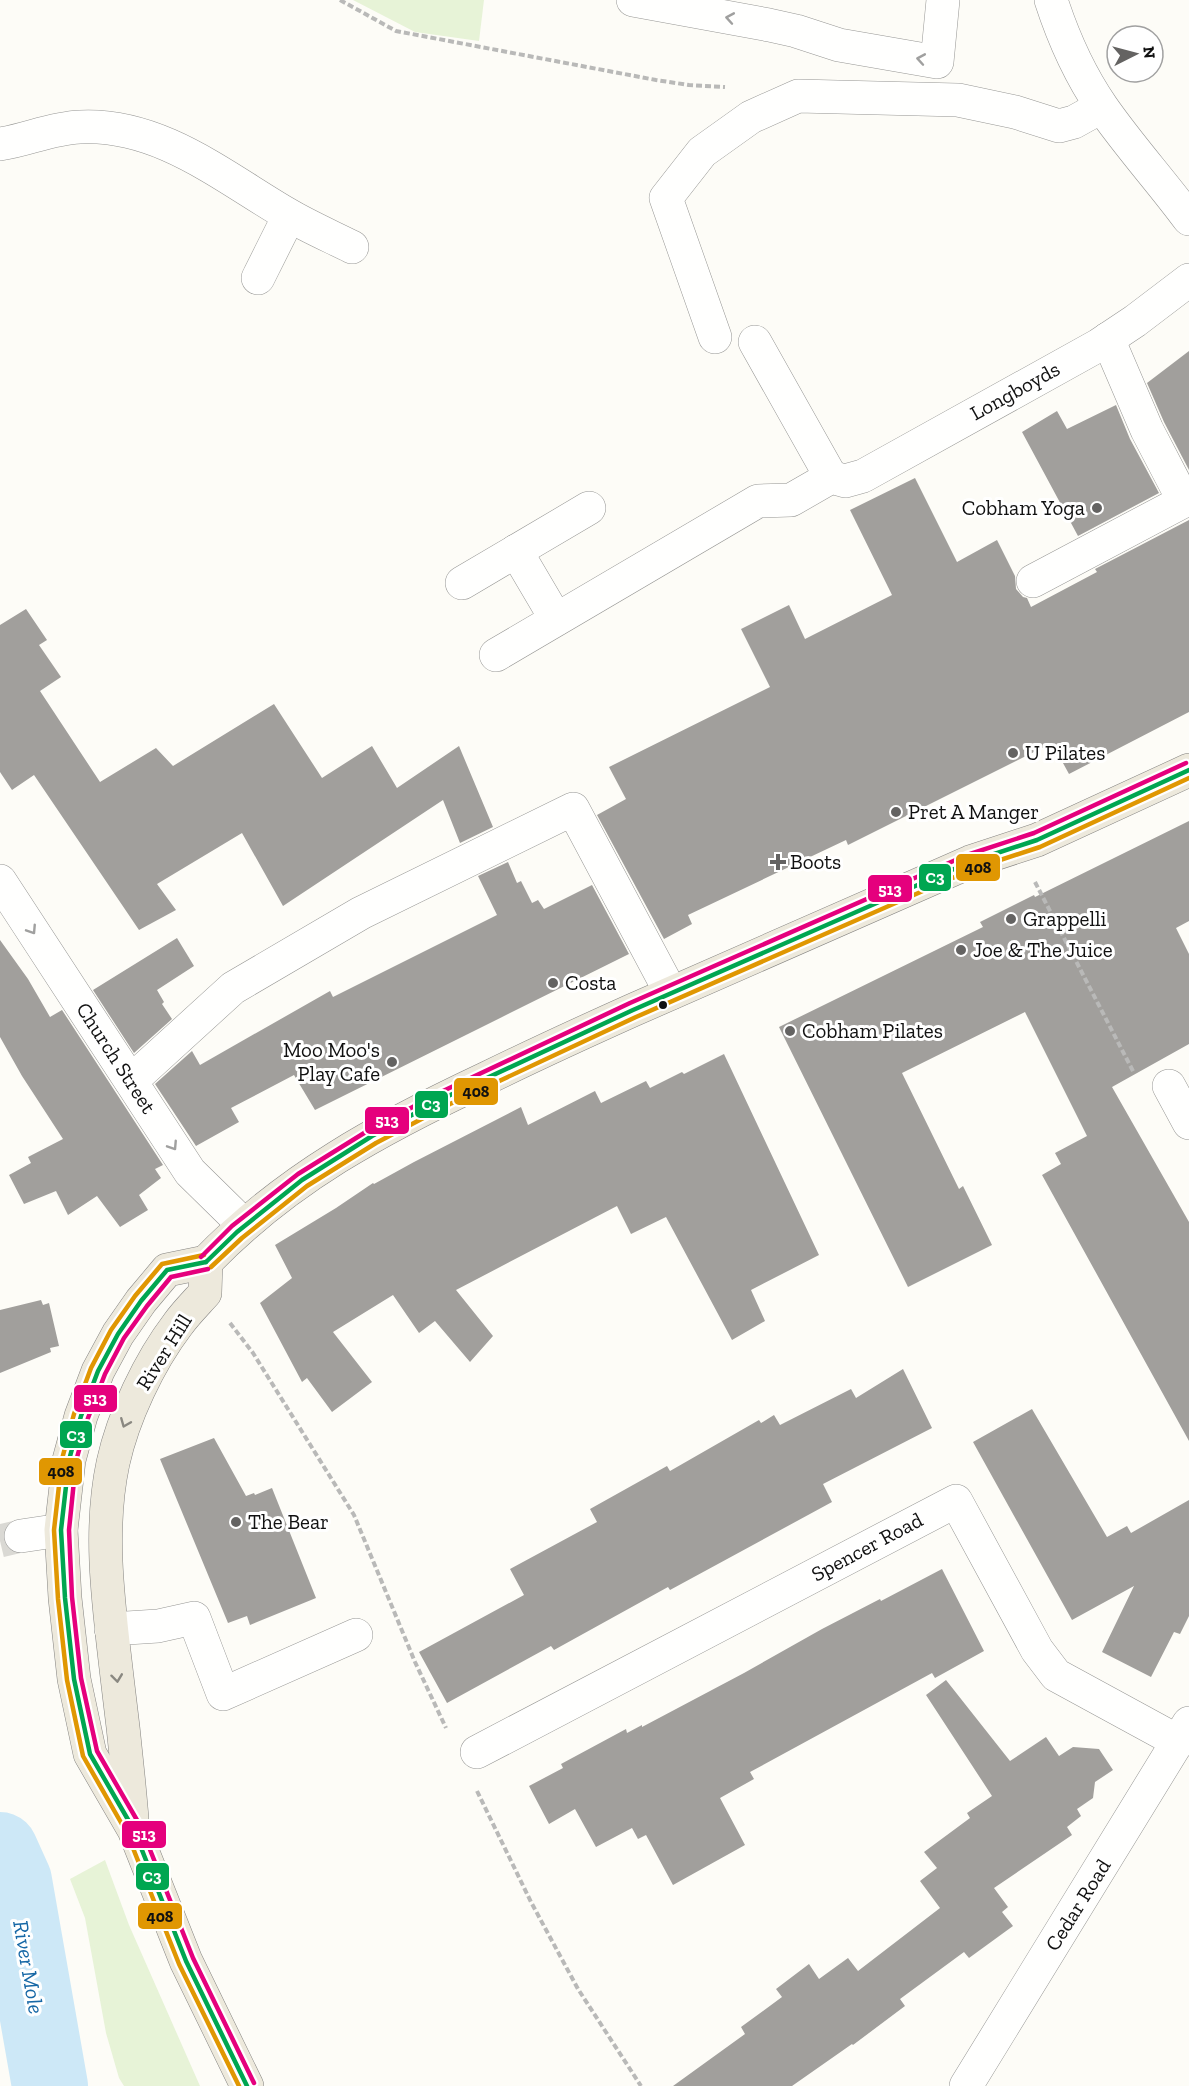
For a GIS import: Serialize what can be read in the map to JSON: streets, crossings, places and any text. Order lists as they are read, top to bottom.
{
  "streets": {
    "main road": ["River Hill"],
    "street": [
      "Longboyds",
      "Church Street",
      "Spencer Road",
      "Cedar Road"
    ]
  },
  "crossings": [
    ["Church Street", "River Hill"],
    ["Spencer Road", "Cedar Road"]
  ],
  "one_way": ["Church Street"],
  "water": ["River Mole"],
  "places": {
    "other": [
      "Cobham Yoga",
      "U Pilates",
      "Pret A Manger",
      "Grappelli",
      "Joe & The Juice",
      "Costa",
      "Cobham Pilates",
      "Moo Moo's Play Cafe",
      "The Bear"
    ],
    "health": ["Boots"]
  },
  "lines": ["transit line 513", "transit line C3", "transit line 408"],
  "north": "right"
}
